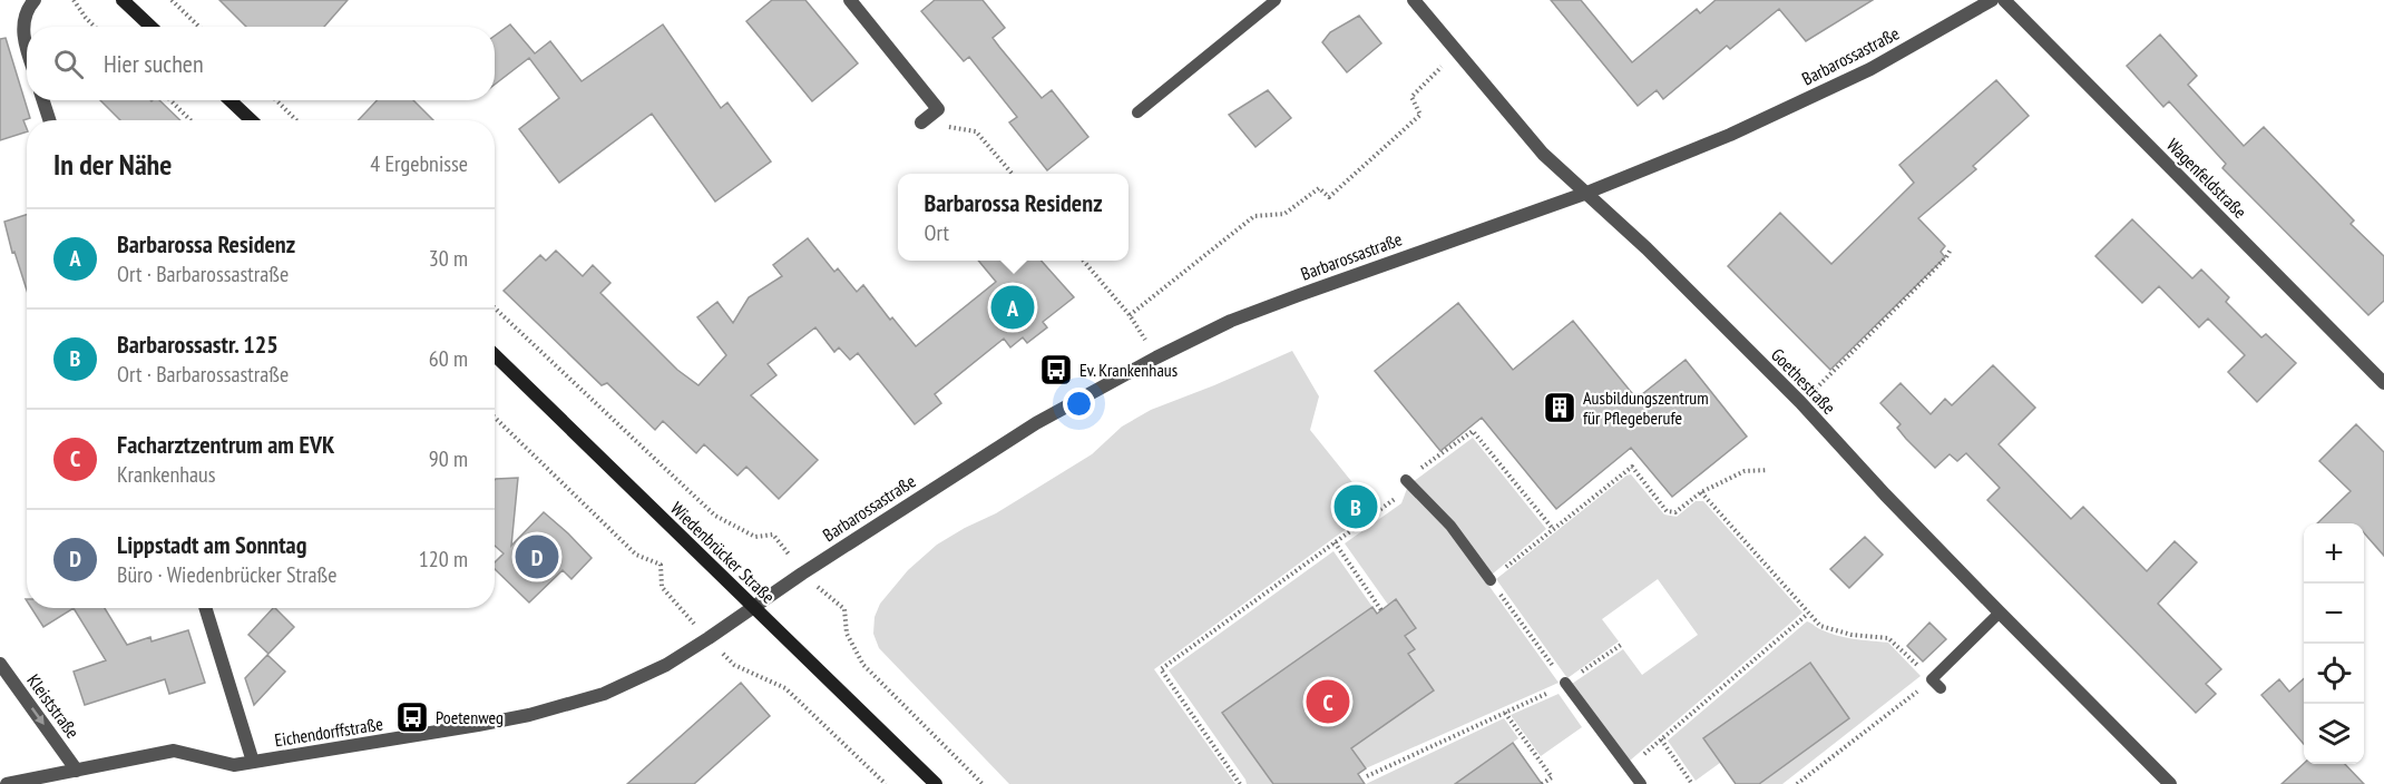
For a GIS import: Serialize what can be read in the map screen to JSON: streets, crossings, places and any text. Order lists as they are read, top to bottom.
{
  "streets": {
    "street": [
      "Barbarossastraße",
      "Wagenfeldstraße",
      "Goethestraße",
      "Wiedenbrücker Straße",
      "Kleiststraße",
      "Eichendorffstraße"
    ]
  },
  "crossings": [
    ["Barbarossastraße", "Goethestraße"],
    ["Barbarossastraße", "Wiedenbrücker Straße"],
    ["Barbarossastraße", "Eichendorffstraße"],
    ["Wiedenbrücker Straße", "Eichendorffstraße"],
    ["Kleiststraße", "Eichendorffstraße"]
  ],
  "one_way": ["Kleiststraße"],
  "places": {
    "bus stop": ["Ev. Krankenhaus", "Poetenweg"],
    "building": ["Ausbildungszentrum für Pflegeberufe"]
  },
  "page": {
    "search": "Hier suchen",
    "heading": ["In der Nähe", "4 Ergebnisse"],
    "popup": ["Barbarossa Residenz", "Ort"],
    "list": [
      {
        "mark": "A",
        "name": "Barbarossa Residenz",
        "note": "Ort · Barbarossastraße",
        "value": "30 m"
      },
      {
        "mark": "B",
        "name": "Barbarossastr. 125",
        "note": "Ort · Barbarossastraße",
        "value": "60 m"
      },
      {
        "mark": "C",
        "name": "Facharztzentrum am EVK",
        "note": "Krankenhaus",
        "value": "90 m"
      },
      {
        "mark": "D",
        "name": "Lippstadt am Sonntag",
        "note": "Büro · Wiedenbrücker Straße",
        "value": "120 m"
      }
    ],
    "pins": [
      "A",
      "B",
      "D",
      "C"
    ],
    "map_buttons": ["+", "−"]
  }
}
